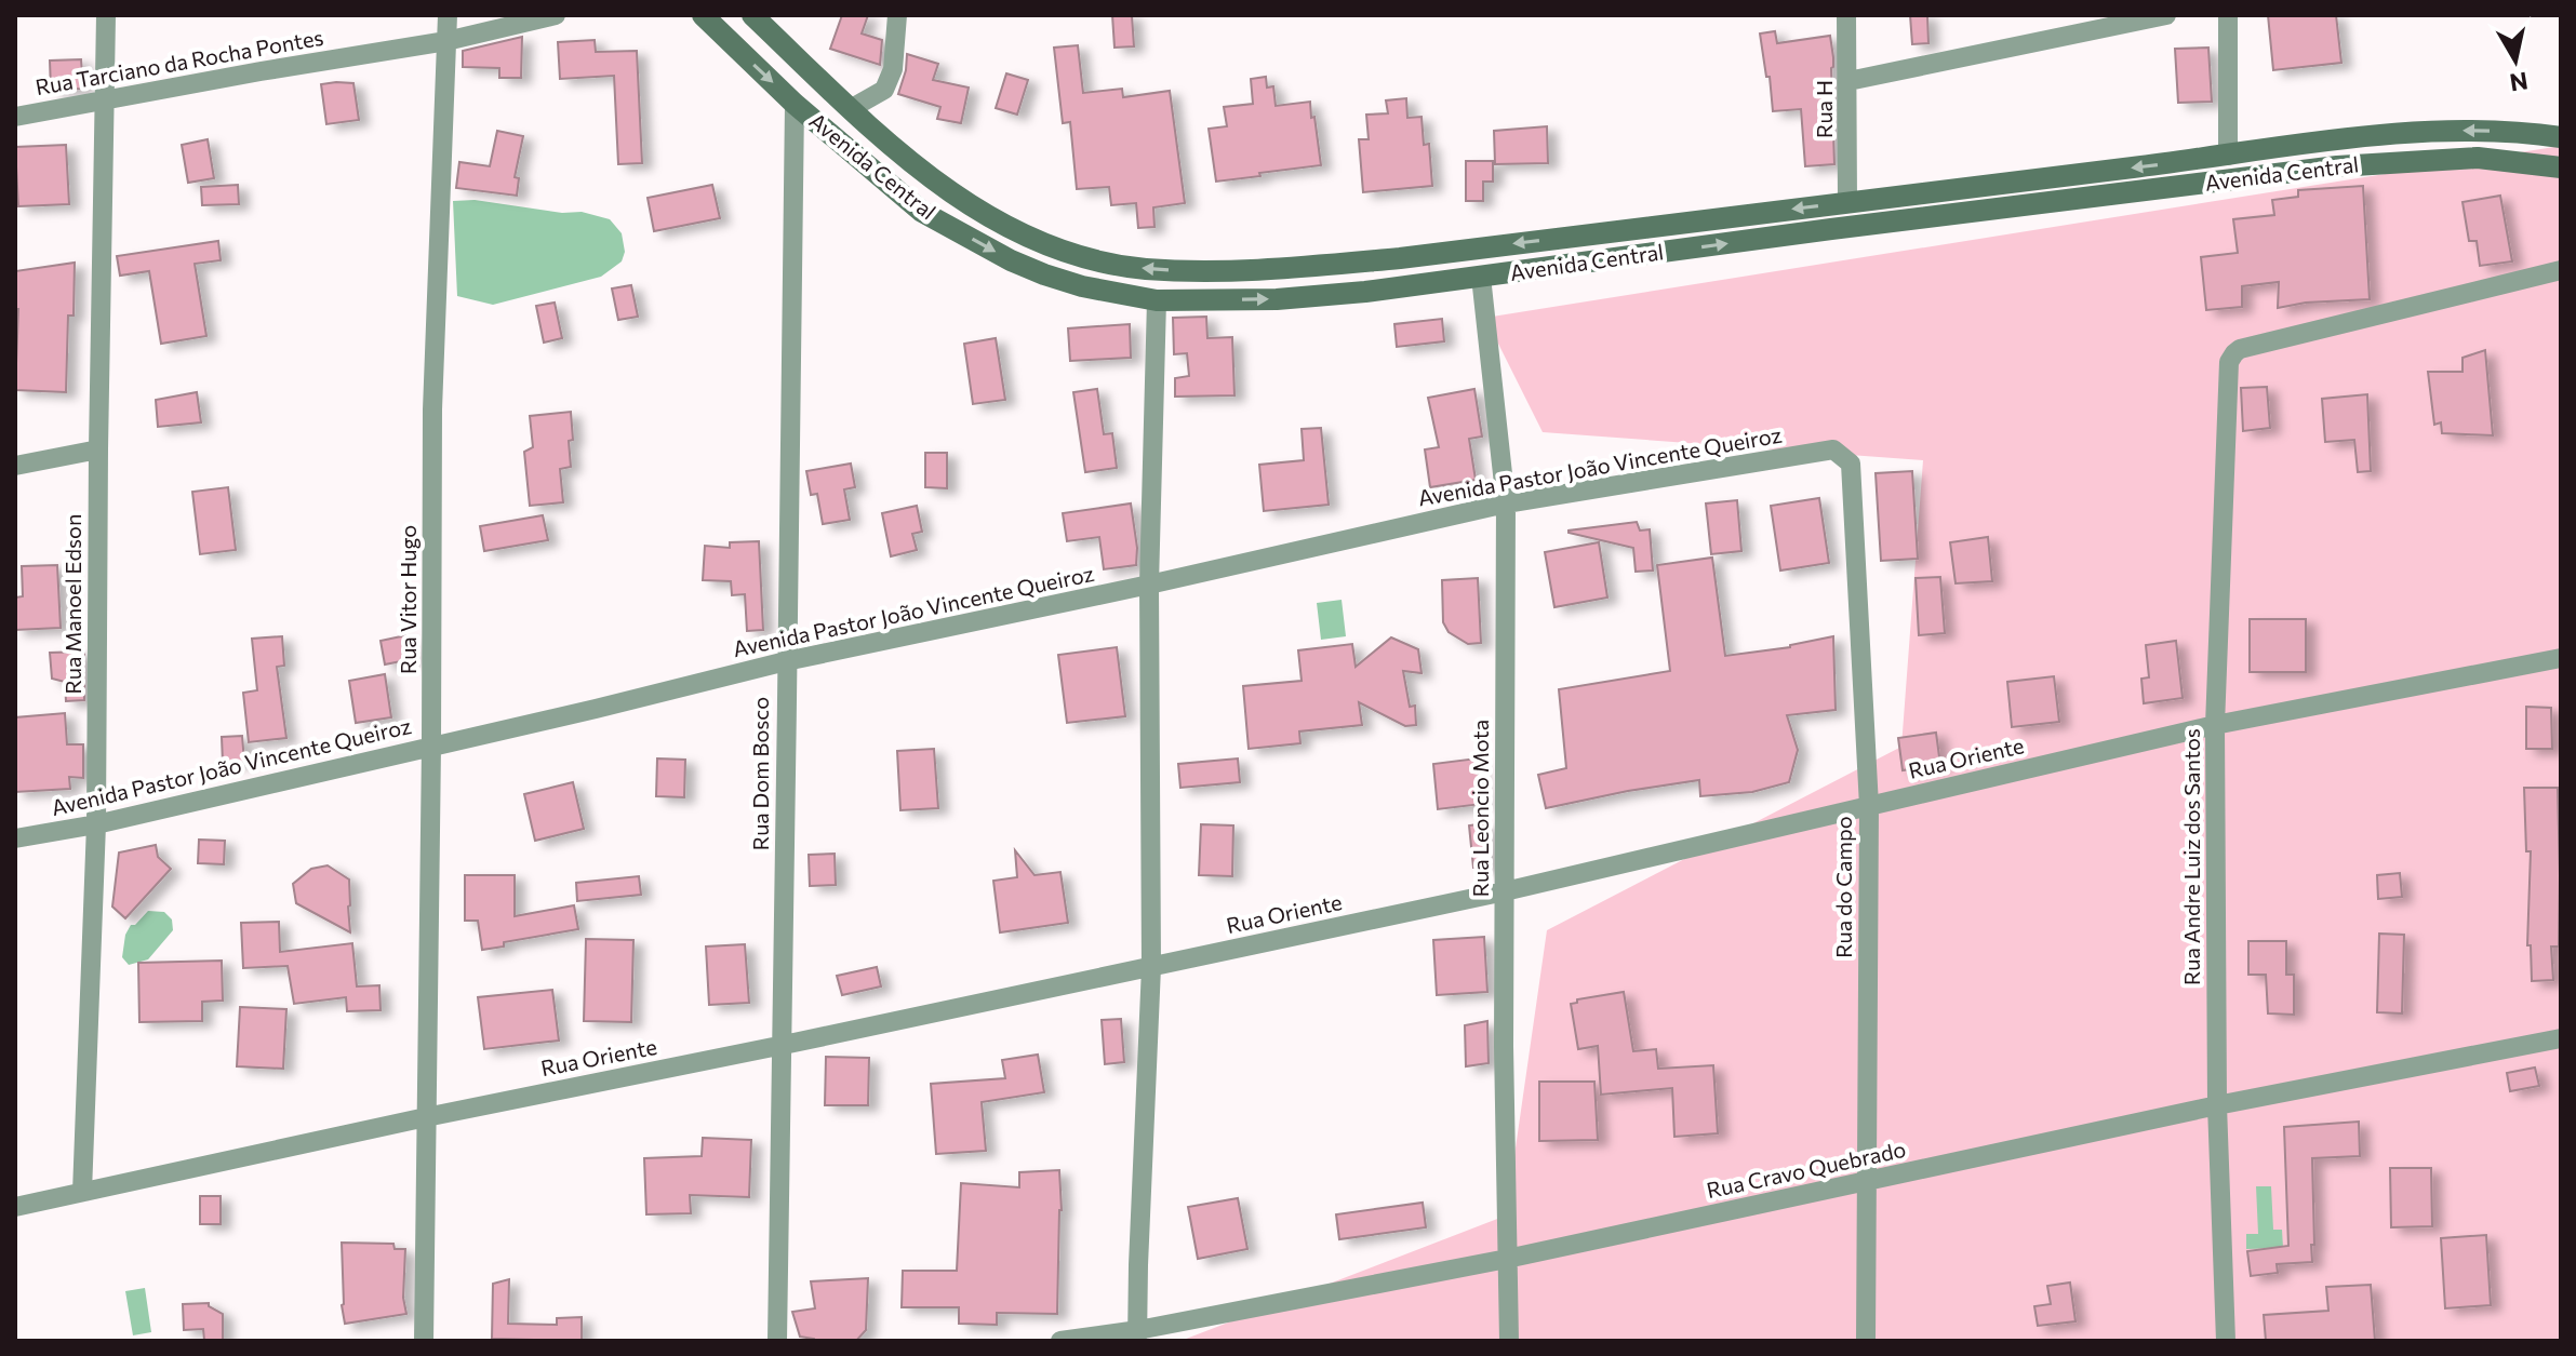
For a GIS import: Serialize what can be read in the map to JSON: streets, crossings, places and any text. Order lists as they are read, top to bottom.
{
  "streets": {
    "main road": ["Avenida Central"],
    "street": [
      "Rua Tarciano da Rocha Pontes",
      "Rua H",
      "Avenida Pastor João Vincente Queiroz",
      "Rua Vitor Hugo",
      "Rua Manoel Edson",
      "Rua Oriente",
      "Rua Dom Bosco",
      "Rua Leoncio Mota",
      "Rua Andre Luiz dos Santos",
      "Rua do Campo",
      "Rua Cravo Quebrado"
    ]
  },
  "crossings": [
    ["Rua Tarciano da Rocha Pontes", "Rua Vitor Hugo"],
    ["Rua Tarciano da Rocha Pontes", "Rua Manoel Edson"],
    ["Rua H", "Avenida Central"],
    ["Avenida Central", "Rua Dom Bosco"],
    ["Avenida Central", "Rua Leoncio Mota"],
    ["Avenida Pastor João Vincente Queiroz", "Rua Vitor Hugo"],
    ["Avenida Pastor João Vincente Queiroz", "Rua Manoel Edson"],
    ["Avenida Pastor João Vincente Queiroz", "Rua Dom Bosco"],
    ["Avenida Pastor João Vincente Queiroz", "Rua Leoncio Mota"],
    ["Avenida Pastor João Vincente Queiroz", "Rua do Campo"],
    ["Rua Vitor Hugo", "Rua Oriente"],
    ["Rua Manoel Edson", "Rua Oriente"],
    ["Rua Oriente", "Rua Dom Bosco"],
    ["Rua Oriente", "Rua Leoncio Mota"],
    ["Rua Oriente", "Rua Andre Luiz dos Santos"],
    ["Rua Oriente", "Rua do Campo"],
    ["Rua Leoncio Mota", "Rua Cravo Quebrado"],
    ["Rua Andre Luiz dos Santos", "Rua Cravo Quebrado"],
    ["Rua do Campo", "Rua Cravo Quebrado"]
  ],
  "north": "bottom"
}
